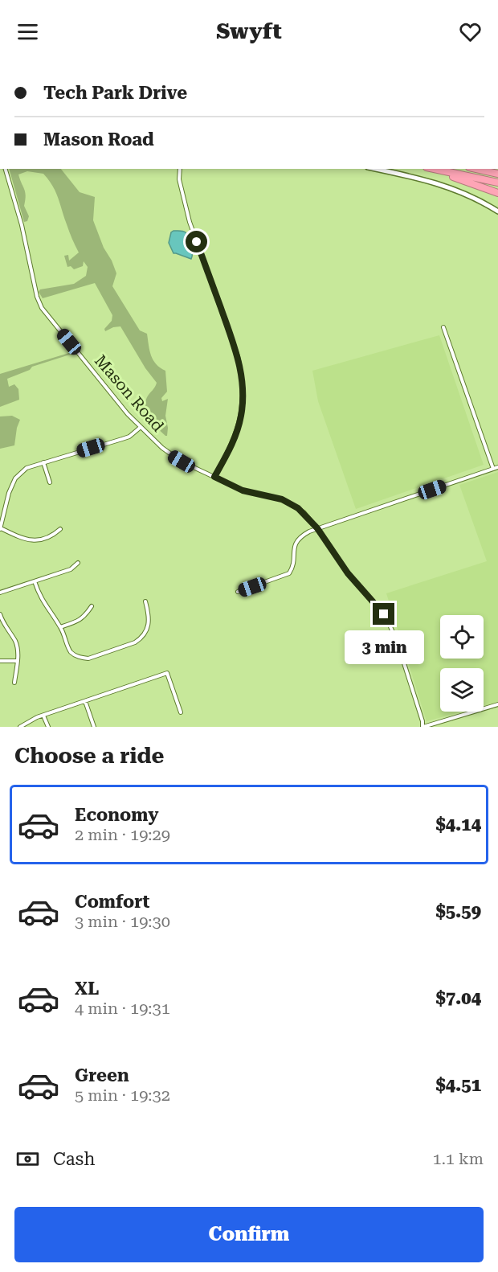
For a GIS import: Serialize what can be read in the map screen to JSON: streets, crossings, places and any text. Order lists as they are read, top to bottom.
{
  "streets": {
    "street": ["Mason Road"]
  },
  "page": {
    "header": "Swyft",
    "banner": ["Tech Park Drive", "Mason Road"],
    "bubble": "3 min",
    "heading": "Choose a ride",
    "list": [
      {
        "name": "Economy",
        "note": "2 min · 19:29",
        "value": "$4.14"
      },
      {
        "name": "Comfort",
        "note": "3 min · 19:30",
        "value": "$5.59"
      },
      {
        "name": "XL",
        "note": "4 min · 19:31",
        "value": "$7.04"
      },
      {
        "name": "Green",
        "note": "5 min · 19:32",
        "value": "$4.51"
      }
    ],
    "pay": ["Cash", "1.1 km"],
    "buttons": "Confirm"
  }
}
